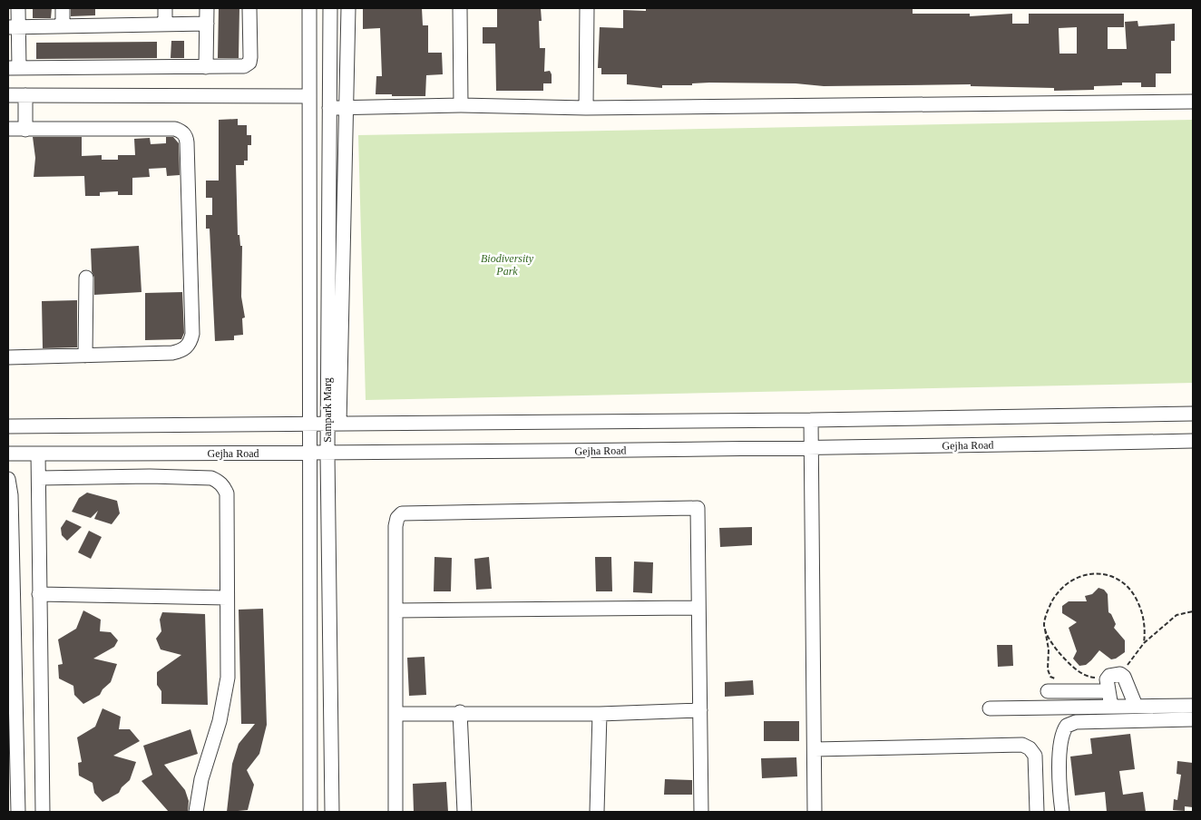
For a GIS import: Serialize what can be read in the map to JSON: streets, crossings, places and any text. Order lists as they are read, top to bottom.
{
  "streets": {
    "street": ["Sampark Marg", "Gejha Road"]
  },
  "crossings": [
    ["Sampark Marg", "Gejha Road"]
  ],
  "parks": ["Biodiversity Park"]
}
